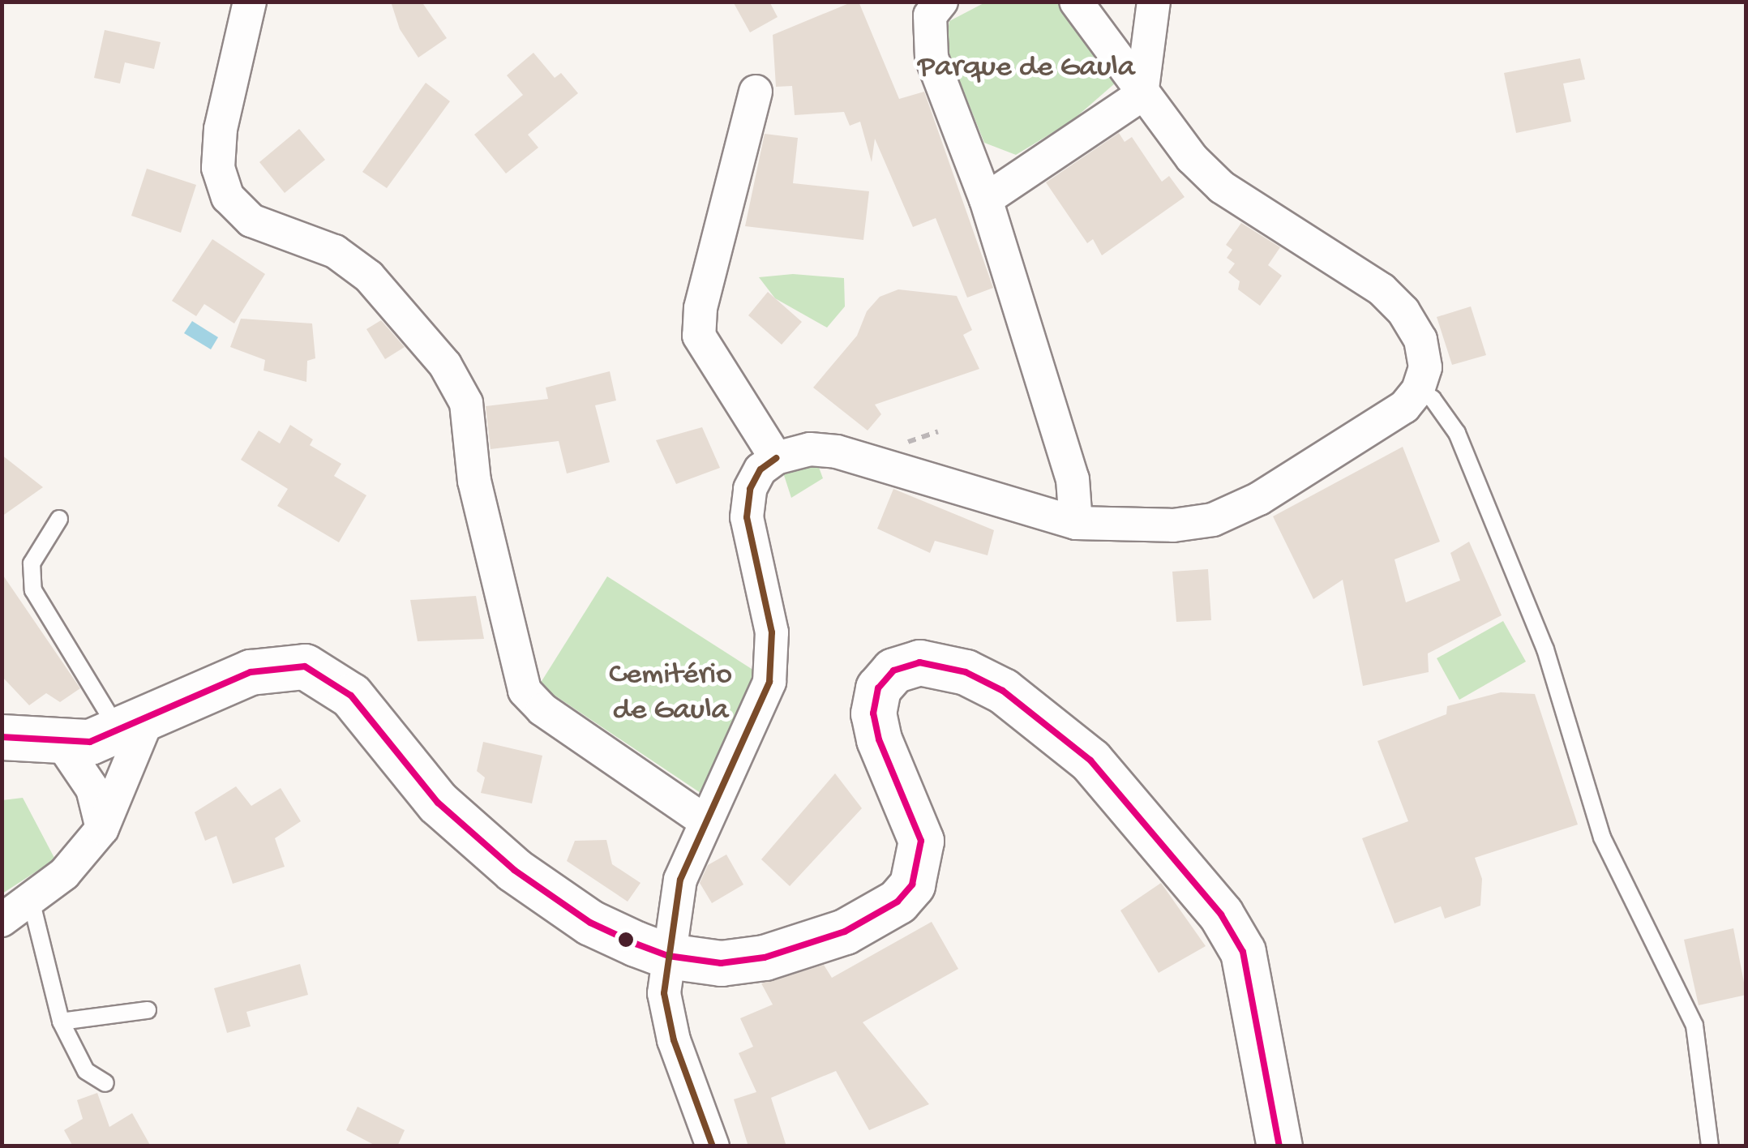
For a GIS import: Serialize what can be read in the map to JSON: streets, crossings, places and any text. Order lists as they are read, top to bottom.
{
  "parks": ["Parque de Gaula", "Cemitério de Gaula"]
}
